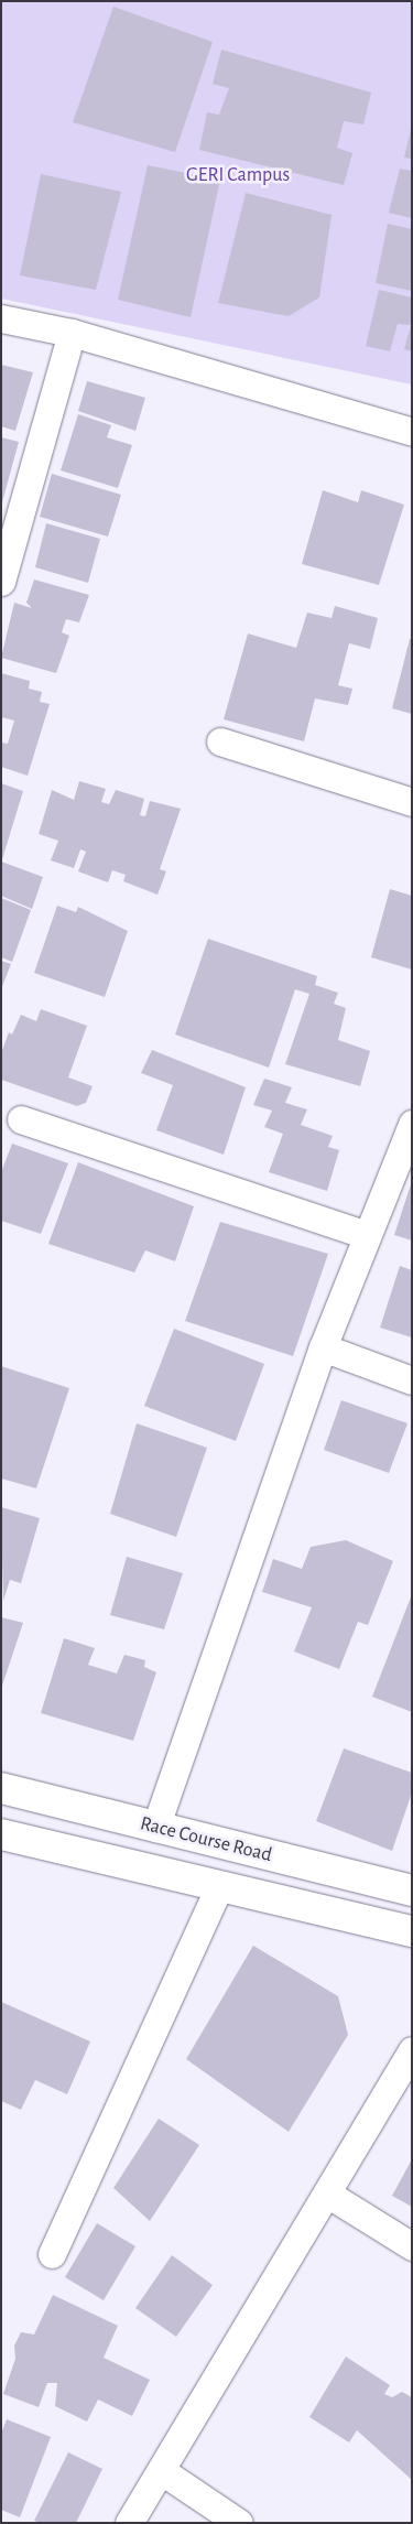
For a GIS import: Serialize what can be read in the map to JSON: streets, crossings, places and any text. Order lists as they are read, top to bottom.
{
  "streets": {
    "main road": ["Race Course Road"]
  },
  "parks": ["GERI Campus"]
}
